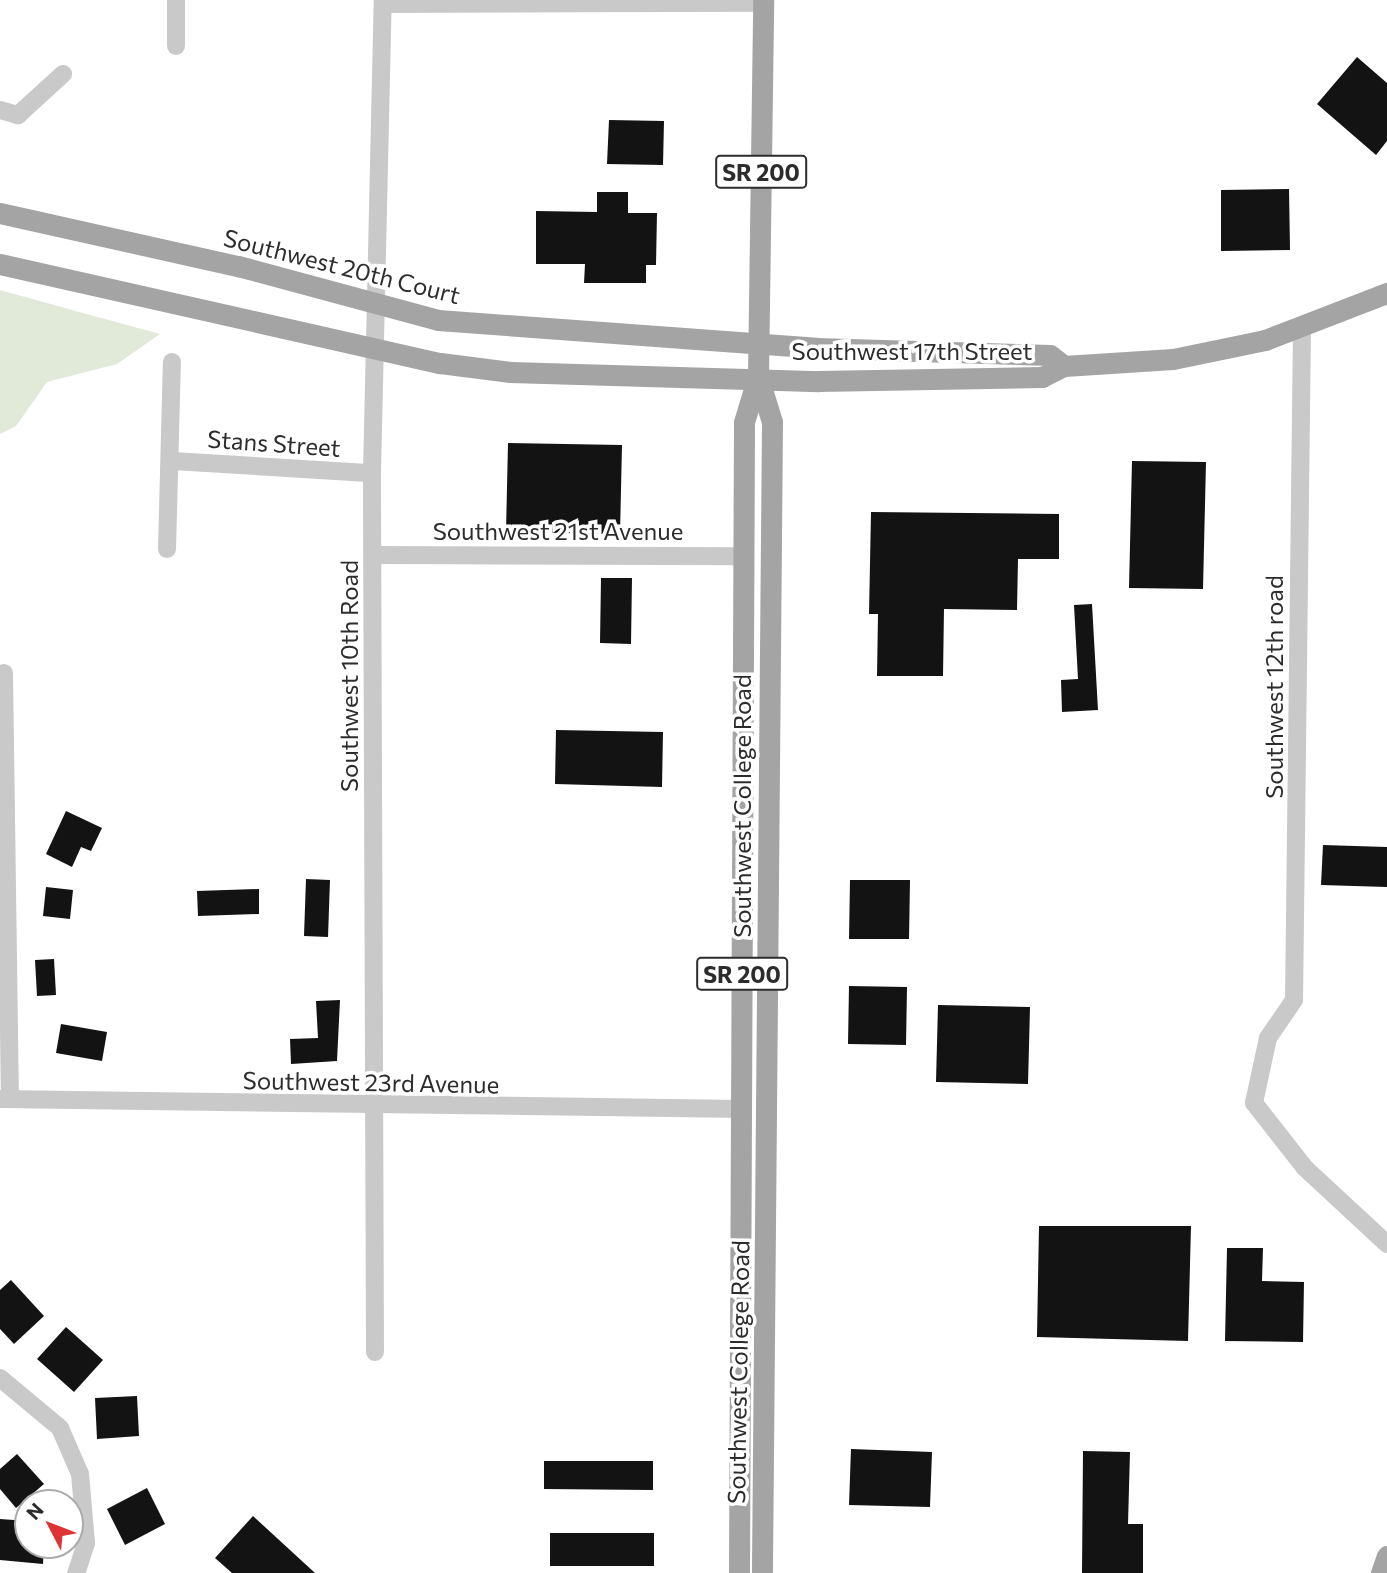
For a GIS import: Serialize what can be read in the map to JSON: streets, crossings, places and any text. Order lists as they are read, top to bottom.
{
  "streets": {
    "main road": [
      "SR 200",
      "Southwest 20th Court",
      "Southwest 17th Street",
      "Southwest College Road"
    ],
    "street": [
      "Stans Street",
      "Southwest 21st Avenue",
      "Southwest 10th Road",
      "Southwest 12th road",
      "Southwest 23rd Avenue"
    ]
  },
  "crossings": [
    ["Southwest 20th Court", "Southwest 17th Street"],
    ["Southwest 20th Court", "Southwest 10th Road"],
    ["Southwest 20th Court", "Southwest College Road"],
    ["Southwest 17th Street", "Southwest 12th road"],
    ["Southwest 17th Street", "Southwest College Road"],
    ["Stans Street", "Southwest 10th Road"],
    ["Southwest 21st Avenue", "Southwest 10th Road"],
    ["Southwest 21st Avenue", "Southwest College Road"],
    ["Southwest 10th Road", "Southwest 23rd Avenue"],
    ["Southwest College Road", "Southwest 23rd Avenue"]
  ],
  "north": "top left"
}
